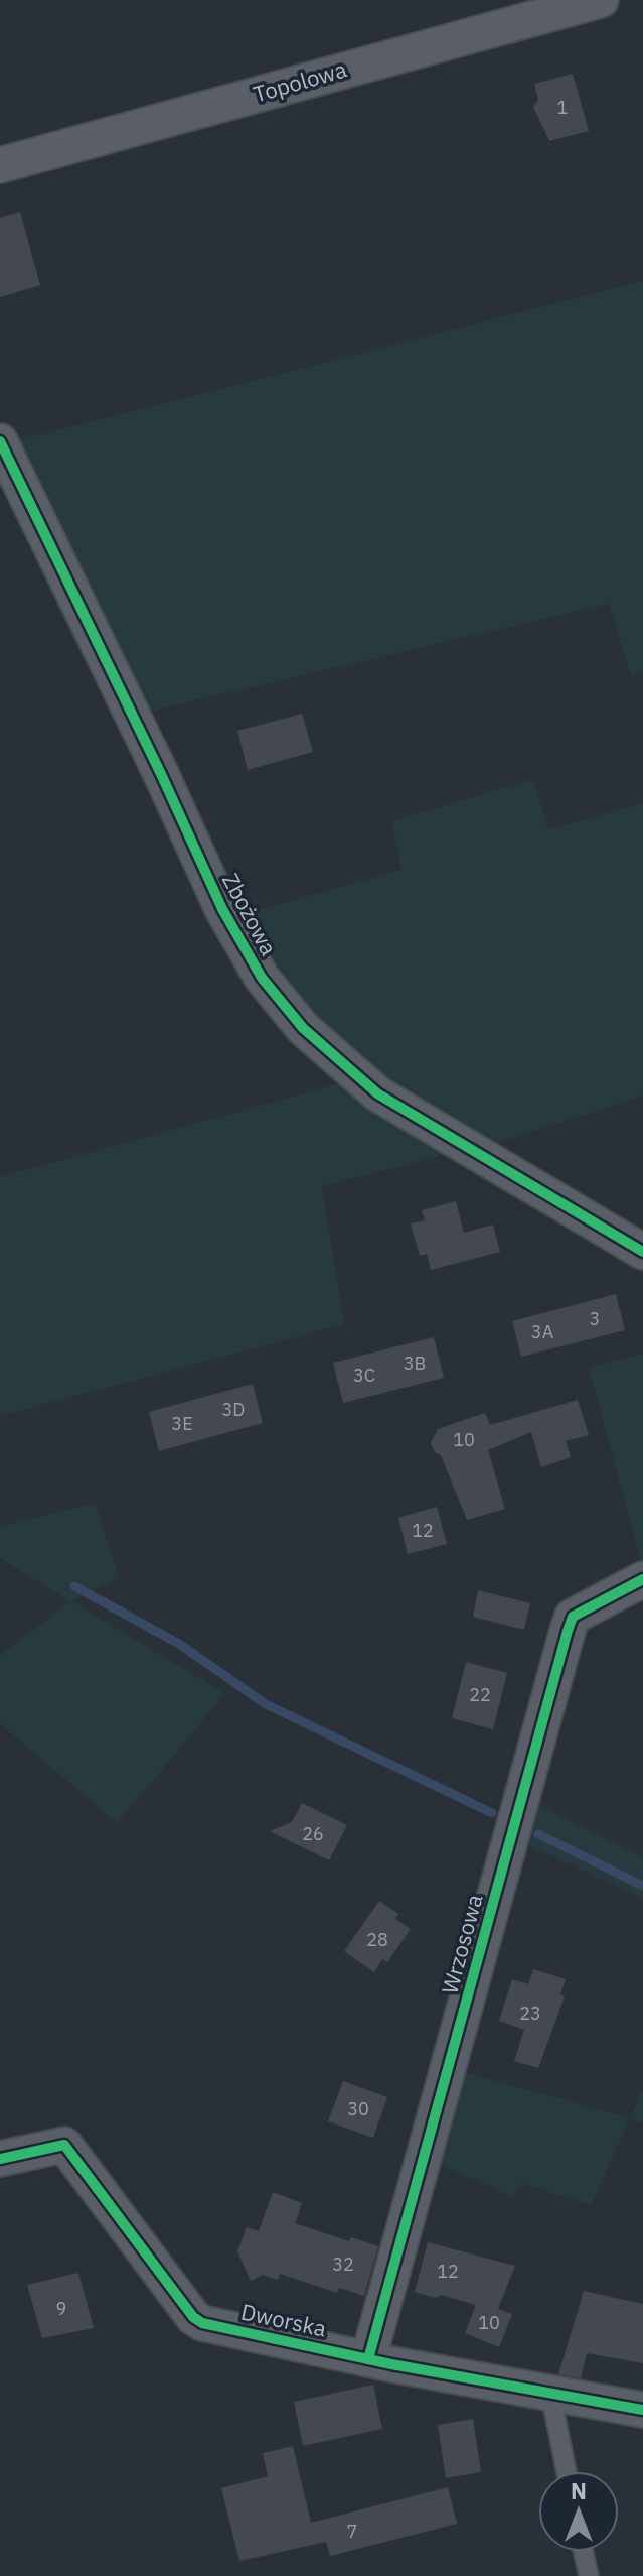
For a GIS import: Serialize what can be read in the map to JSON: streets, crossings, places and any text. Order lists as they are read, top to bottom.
{
  "streets": {
    "street": [
      "Topolowa",
      "Zbożowa",
      "Wrzosowa",
      "Dworska"
    ]
  },
  "crossings": [
    ["Wrzosowa", "Dworska"]
  ],
  "house_numbers": [
    "1",
    "3",
    "3A",
    "3B",
    "3C",
    "3D",
    "3E",
    "10",
    "12",
    "22",
    "26",
    "28",
    "23",
    "30",
    "32",
    "12",
    "9",
    "10",
    "7"
  ],
  "north": "top"
}
